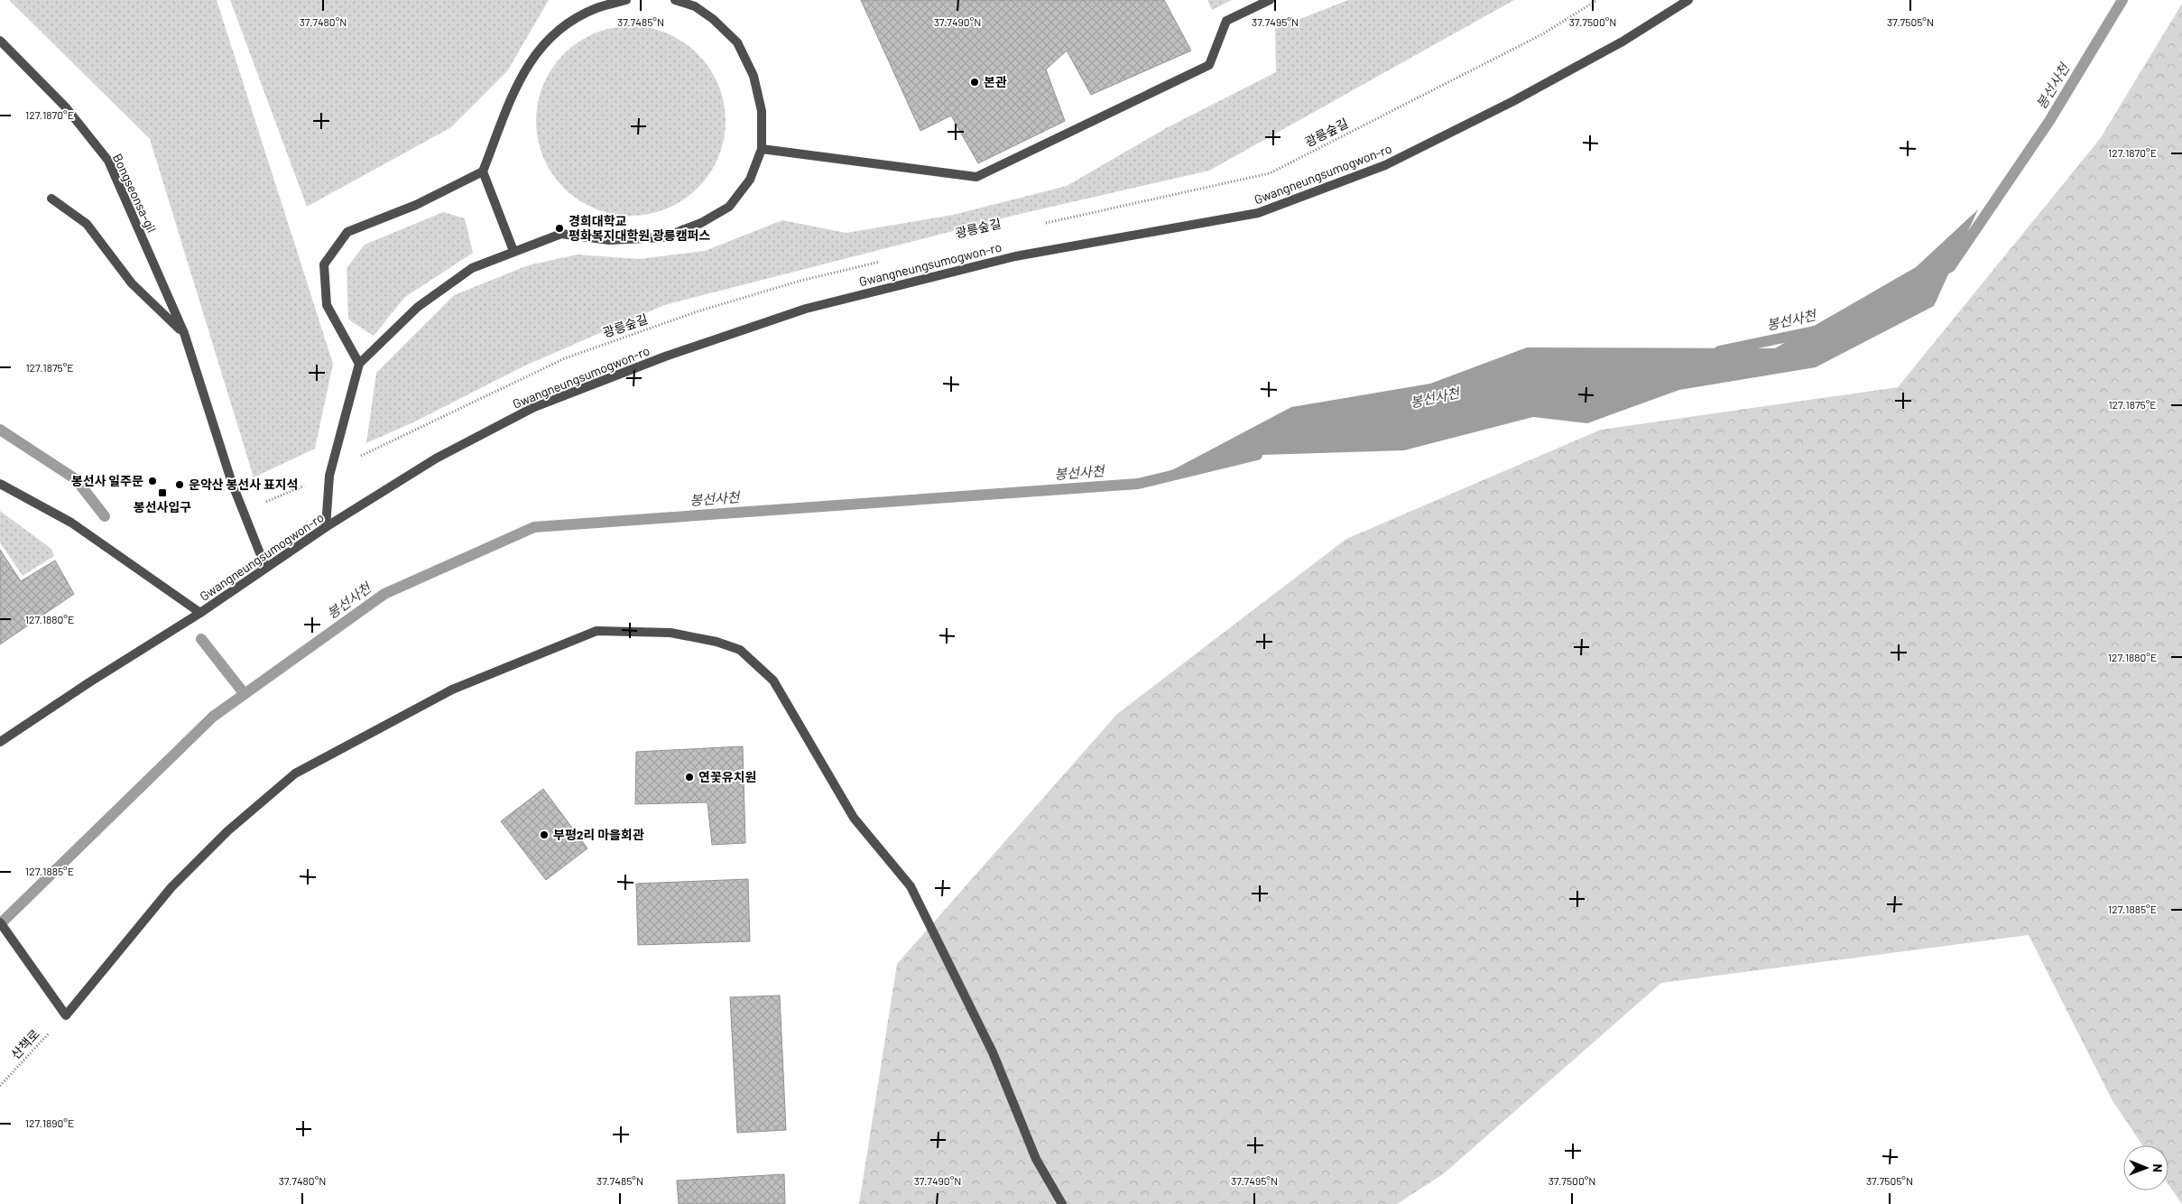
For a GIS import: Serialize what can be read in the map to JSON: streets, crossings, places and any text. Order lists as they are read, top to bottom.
{
  "streets": {
    "street": ["Gwangneungsumogwon-ro", "Bongseonsa-gil"],
    "path": ["광릉숲길", "산책로"]
  },
  "crossings": [
    ["광릉숲길", "Bongseonsa-gil"],
    ["Gwangneungsumogwon-ro", "Bongseonsa-gil"]
  ],
  "water": ["봉선사천"],
  "places": {
    "other": [
      "본관",
      "경희대학교 평화복지대학원 광릉캠퍼스",
      "봉선사 일주문",
      "운악산 봉선사 표지석",
      "연꽃유치원",
      "부평2리 마을회관"
    ],
    "transit": ["봉선사입구"]
  },
  "north": "right",
  "coordinates": [
    "37.7480°N",
    "37.7485°N",
    "37.7490°N",
    "37.7495°N",
    "37.7500°N",
    "37.7505°N",
    "127.1870°E",
    "127.1875°E",
    "127.1880°E",
    "127.1885°E",
    "127.1890°E"
  ]
}
